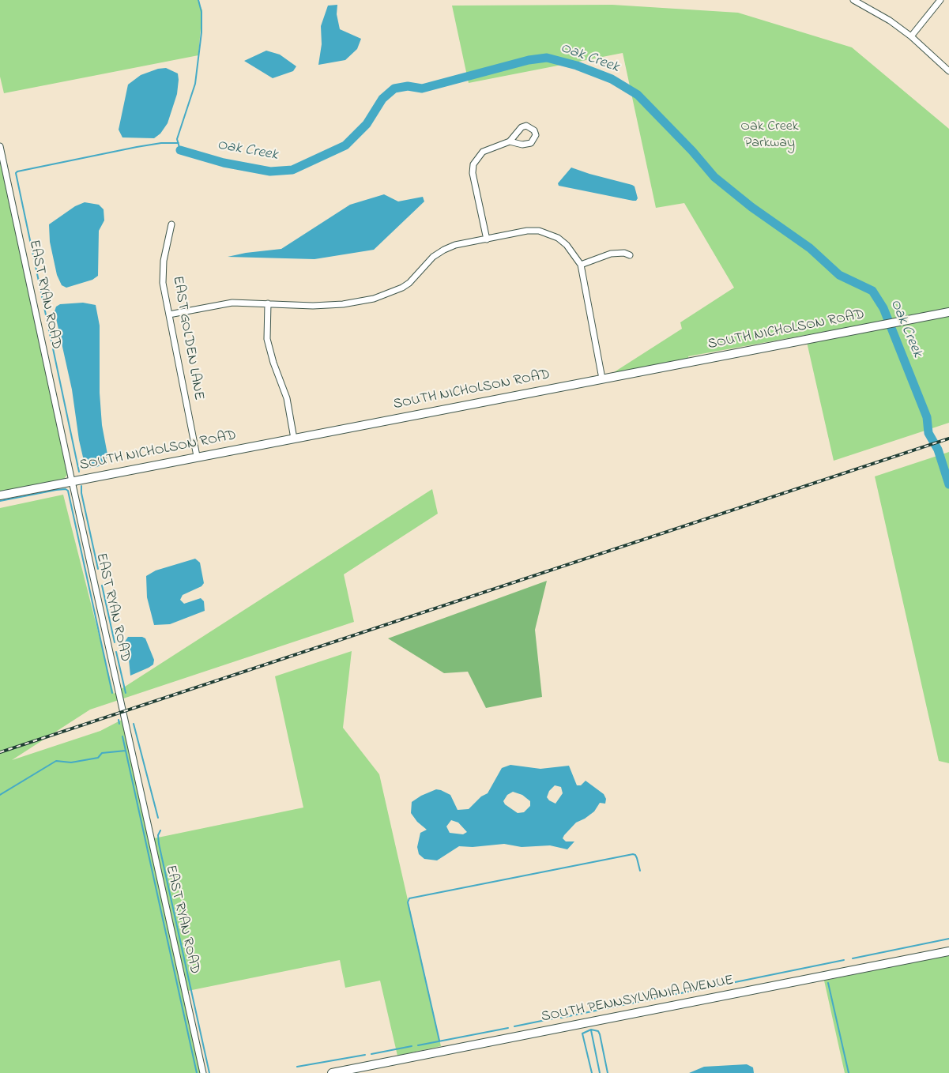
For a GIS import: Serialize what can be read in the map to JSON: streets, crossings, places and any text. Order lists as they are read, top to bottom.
{
  "streets": {
    "street": [
      "EAST RYAN ROAD",
      "SOUTH NICHOLSON ROAD",
      "EAST GOLDEN LANE",
      "SOUTH PENNSYLVANIA AVENUE"
    ]
  },
  "crossings": [
    ["EAST RYAN ROAD", "SOUTH NICHOLSON ROAD"],
    ["SOUTH NICHOLSON ROAD", "EAST GOLDEN LANE"]
  ],
  "water": ["Oak Creek"],
  "parks": ["Oak Creek Parkway"]
}
